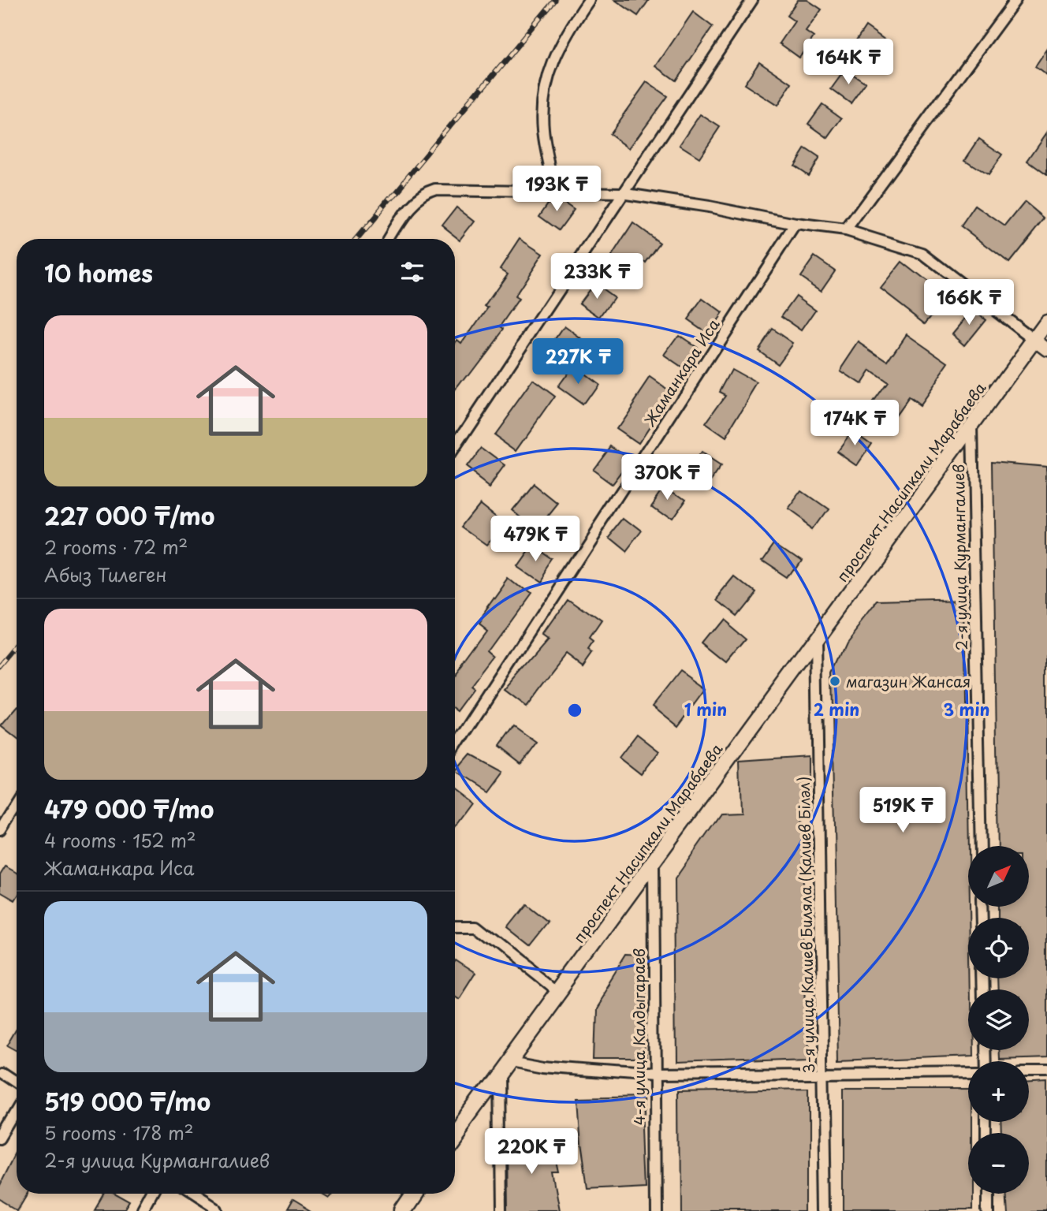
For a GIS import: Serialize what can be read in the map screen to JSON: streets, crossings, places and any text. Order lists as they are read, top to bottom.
{
  "streets": {
    "main road": ["проспект Насипкали Марабаева"],
    "street": [
      "Жаманкара Иса",
      "2-я улица Курмангалиев",
      "3-я улица Калиев Биляла (Қалиев Біләл)",
      "4-я улица Калдыгараев"
    ]
  },
  "crossings": [
    ["проспект Насипкали Марабаева", "2-я улица Курмангалиев"],
    ["проспект Насипкали Марабаева", "3-я улица Калиев Биляла (Қалиев Біләл)"],
    ["проспект Насипкали Марабаева", "4-я улица Калдыгараев"]
  ],
  "places": ["магазин Жансая"],
  "north": "top right",
  "page": {
    "price": [
      "164K ₸",
      "193K ₸",
      "233K ₸",
      "166K ₸",
      "227K ₸",
      "174K ₸",
      "370K ₸",
      "479K ₸",
      "519K ₸",
      "220K ₸"
    ],
    "heading": "10 homes",
    "list": [
      {
        "name": "227 000 ₸/mo",
        "note": "2 rooms · 72 m² · Абыз Тилеген"
      },
      {
        "name": "479 000 ₸/mo",
        "note": "4 rooms · 152 m² · Жаманкара Иса"
      },
      {
        "name": "519 000 ₸/mo",
        "note": "5 rooms · 178 m² · 2-я улица Курмангалиев"
      }
    ],
    "map_buttons": ["+", "−"]
  },
  "rings": ["1 min", "2 min", "3 min"]
}
